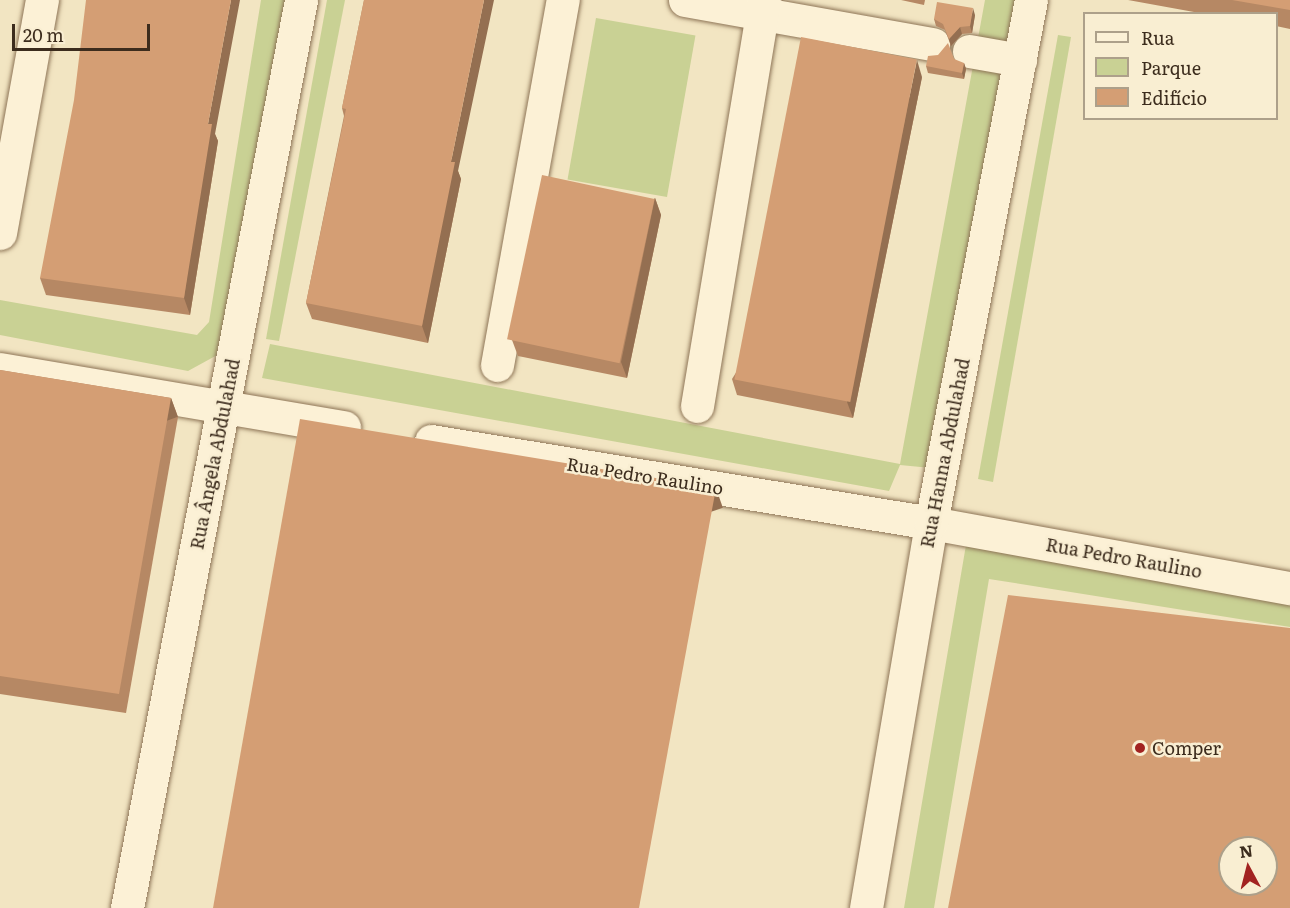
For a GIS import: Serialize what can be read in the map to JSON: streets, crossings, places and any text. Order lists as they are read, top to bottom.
{
  "streets": {
    "street": ["Rua Hanna Abdulahad", "Rua Ângela Abdulahad", "Rua Pedro Raulino"]
  },
  "crossings": [
    ["Rua Hanna Abdulahad", "Rua Pedro Raulino"],
    ["Rua Ângela Abdulahad", "Rua Pedro Raulino"]
  ],
  "places": ["Comper"],
  "legend": ["Rua", "Parque", "Edifício"],
  "scale_bar": "20 m",
  "north": "top"
}
